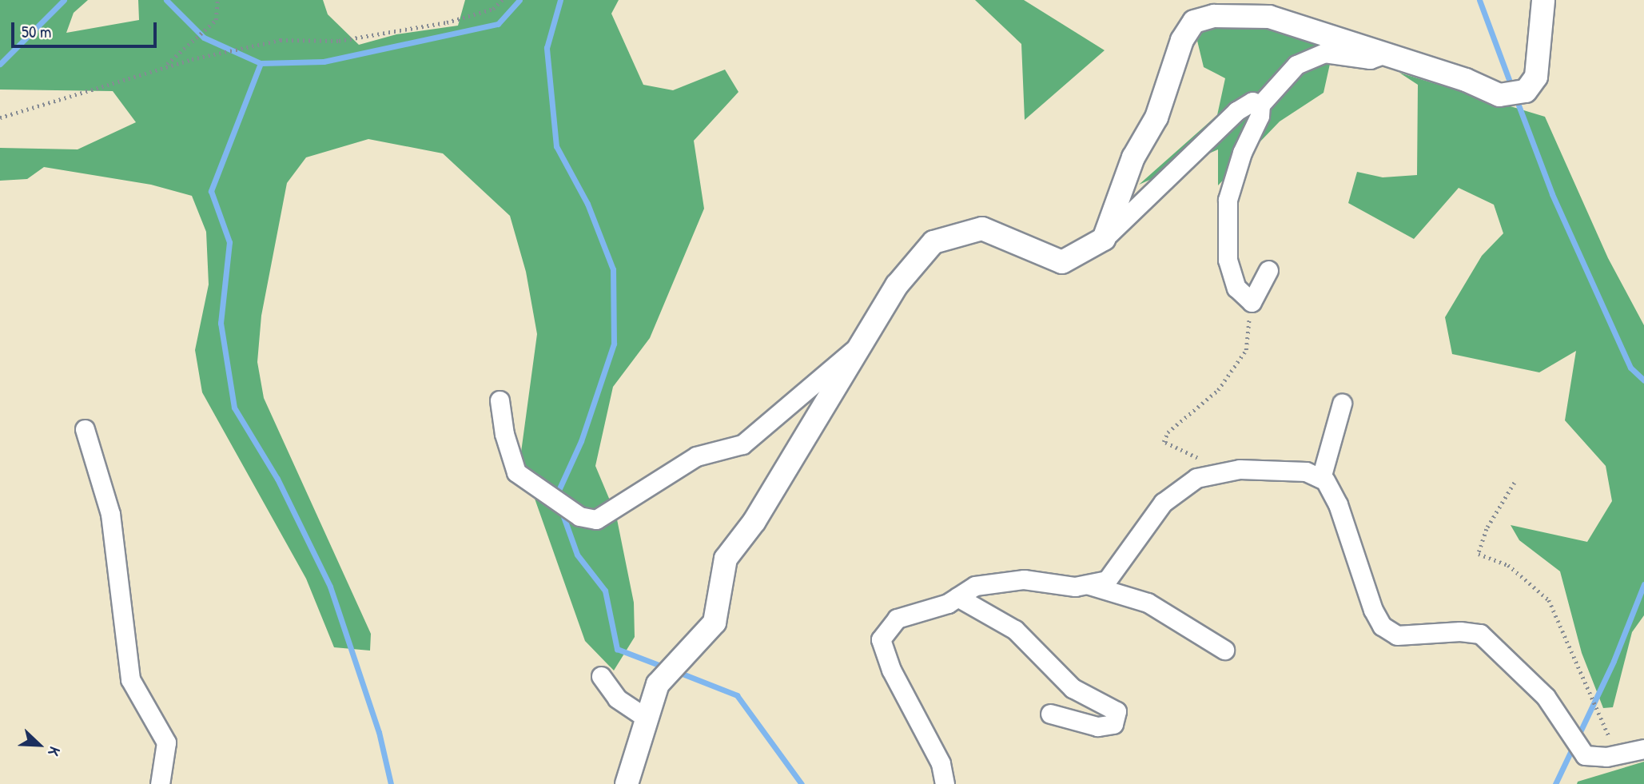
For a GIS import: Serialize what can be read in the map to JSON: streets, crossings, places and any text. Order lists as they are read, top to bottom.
{
  "scale_bar": "50 m",
  "north": "bottom right"
}
